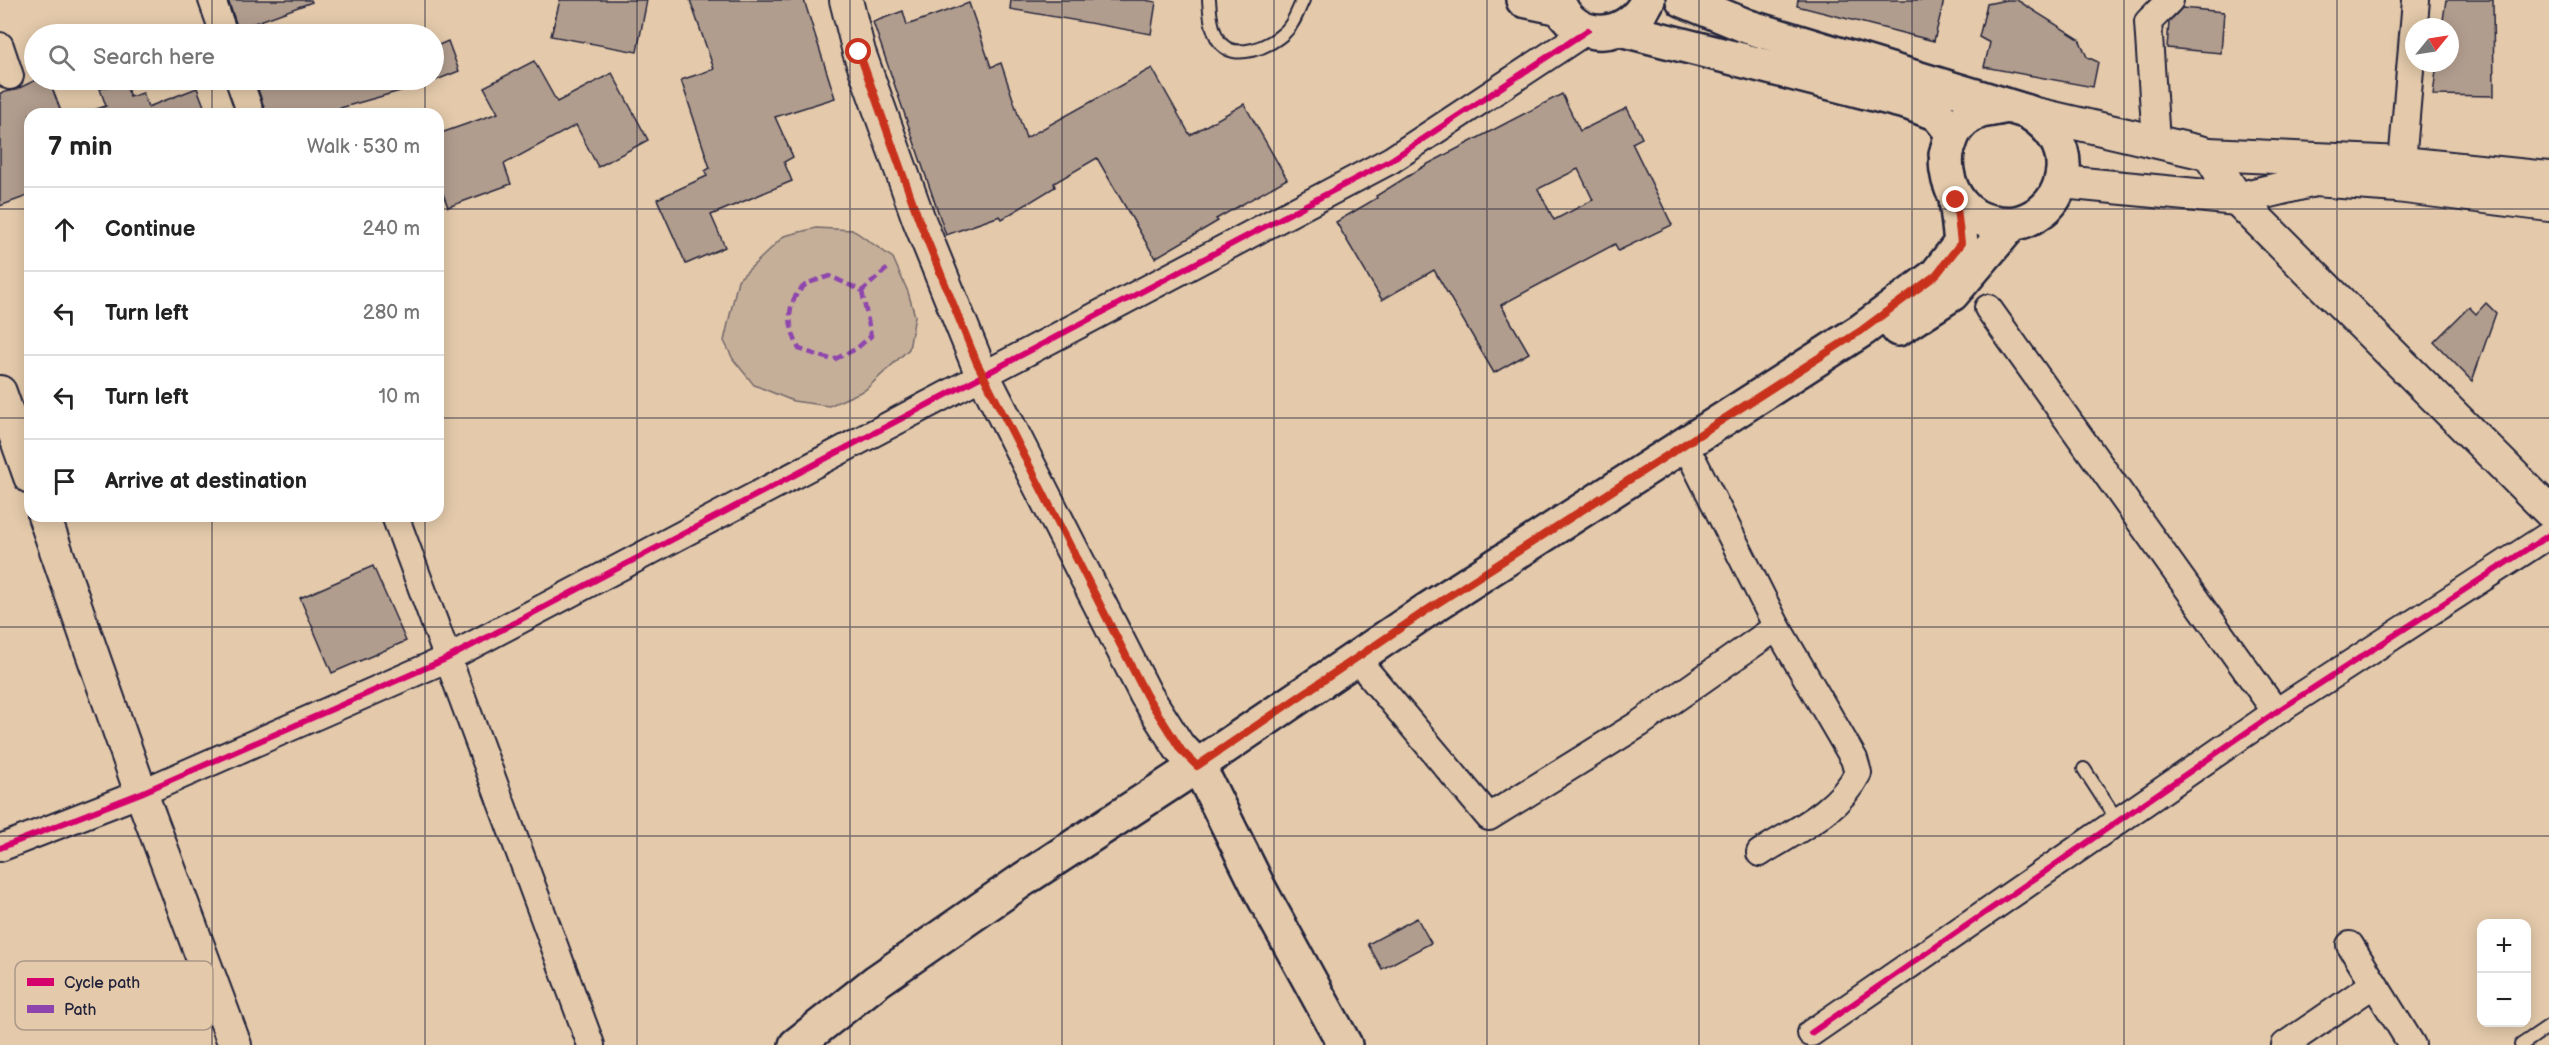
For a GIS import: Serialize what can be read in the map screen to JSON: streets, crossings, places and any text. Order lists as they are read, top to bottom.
{
  "legend": ["Cycle path", "Path"],
  "north": "top right",
  "page": {
    "search": "Search here",
    "heading": ["7 min", "Walk · 530 m"],
    "list": [
      ["Continue", "240 m"],
      ["Turn left", "280 m"],
      ["Turn left", "10 m"],
      "Arrive at destination"
    ],
    "map_buttons": ["+", "−"]
  }
}
